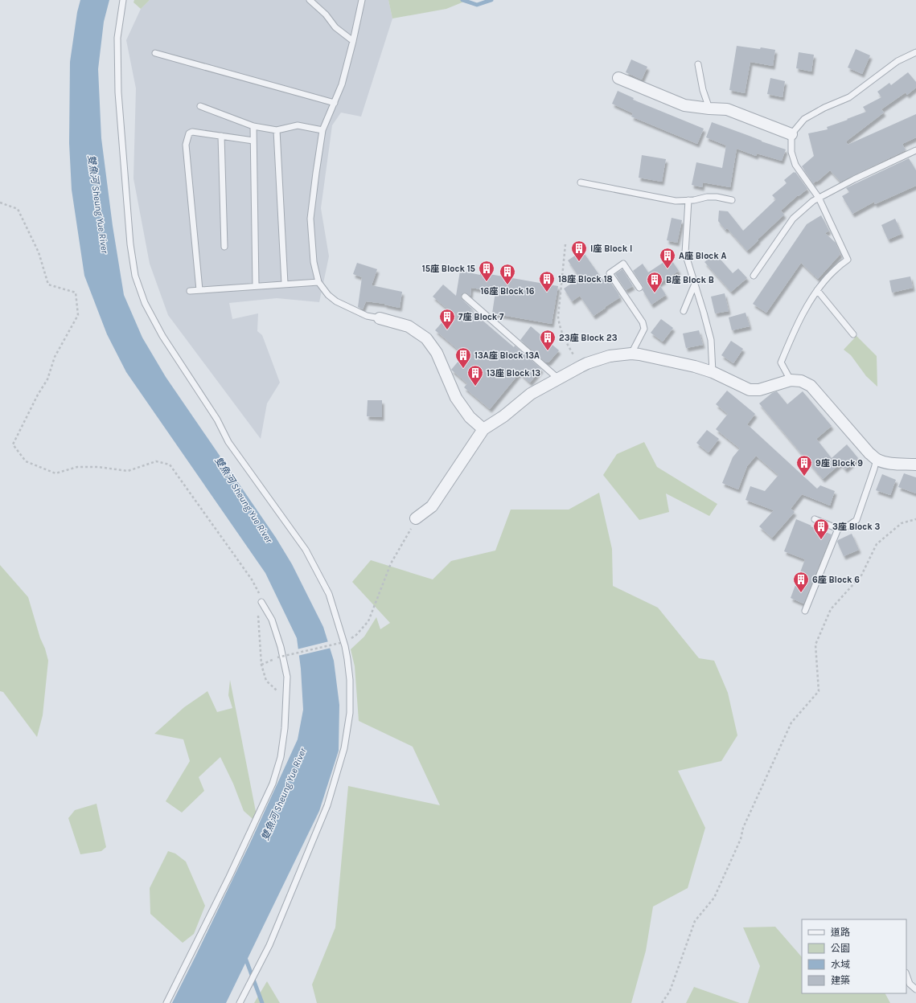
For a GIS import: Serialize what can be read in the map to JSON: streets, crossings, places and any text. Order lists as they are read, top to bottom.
{
  "water": ["雙魚河 Sheung Yue River"],
  "places": {
    "building": [
      "I座 Block I",
      "A座 Block A",
      "15座 Block 15",
      "16座 Block 16",
      "18座 Block 18",
      "B座 Block B",
      "7座 Block 7",
      "23座 Block 23",
      "13A座 Block 13A",
      "13座 Block 13",
      "9座 Block 9",
      "3座 Block 3",
      "6座 Block 6"
    ]
  },
  "legend": [
    "道路",
    "公園",
    "水域",
    "建築"
  ]
}
